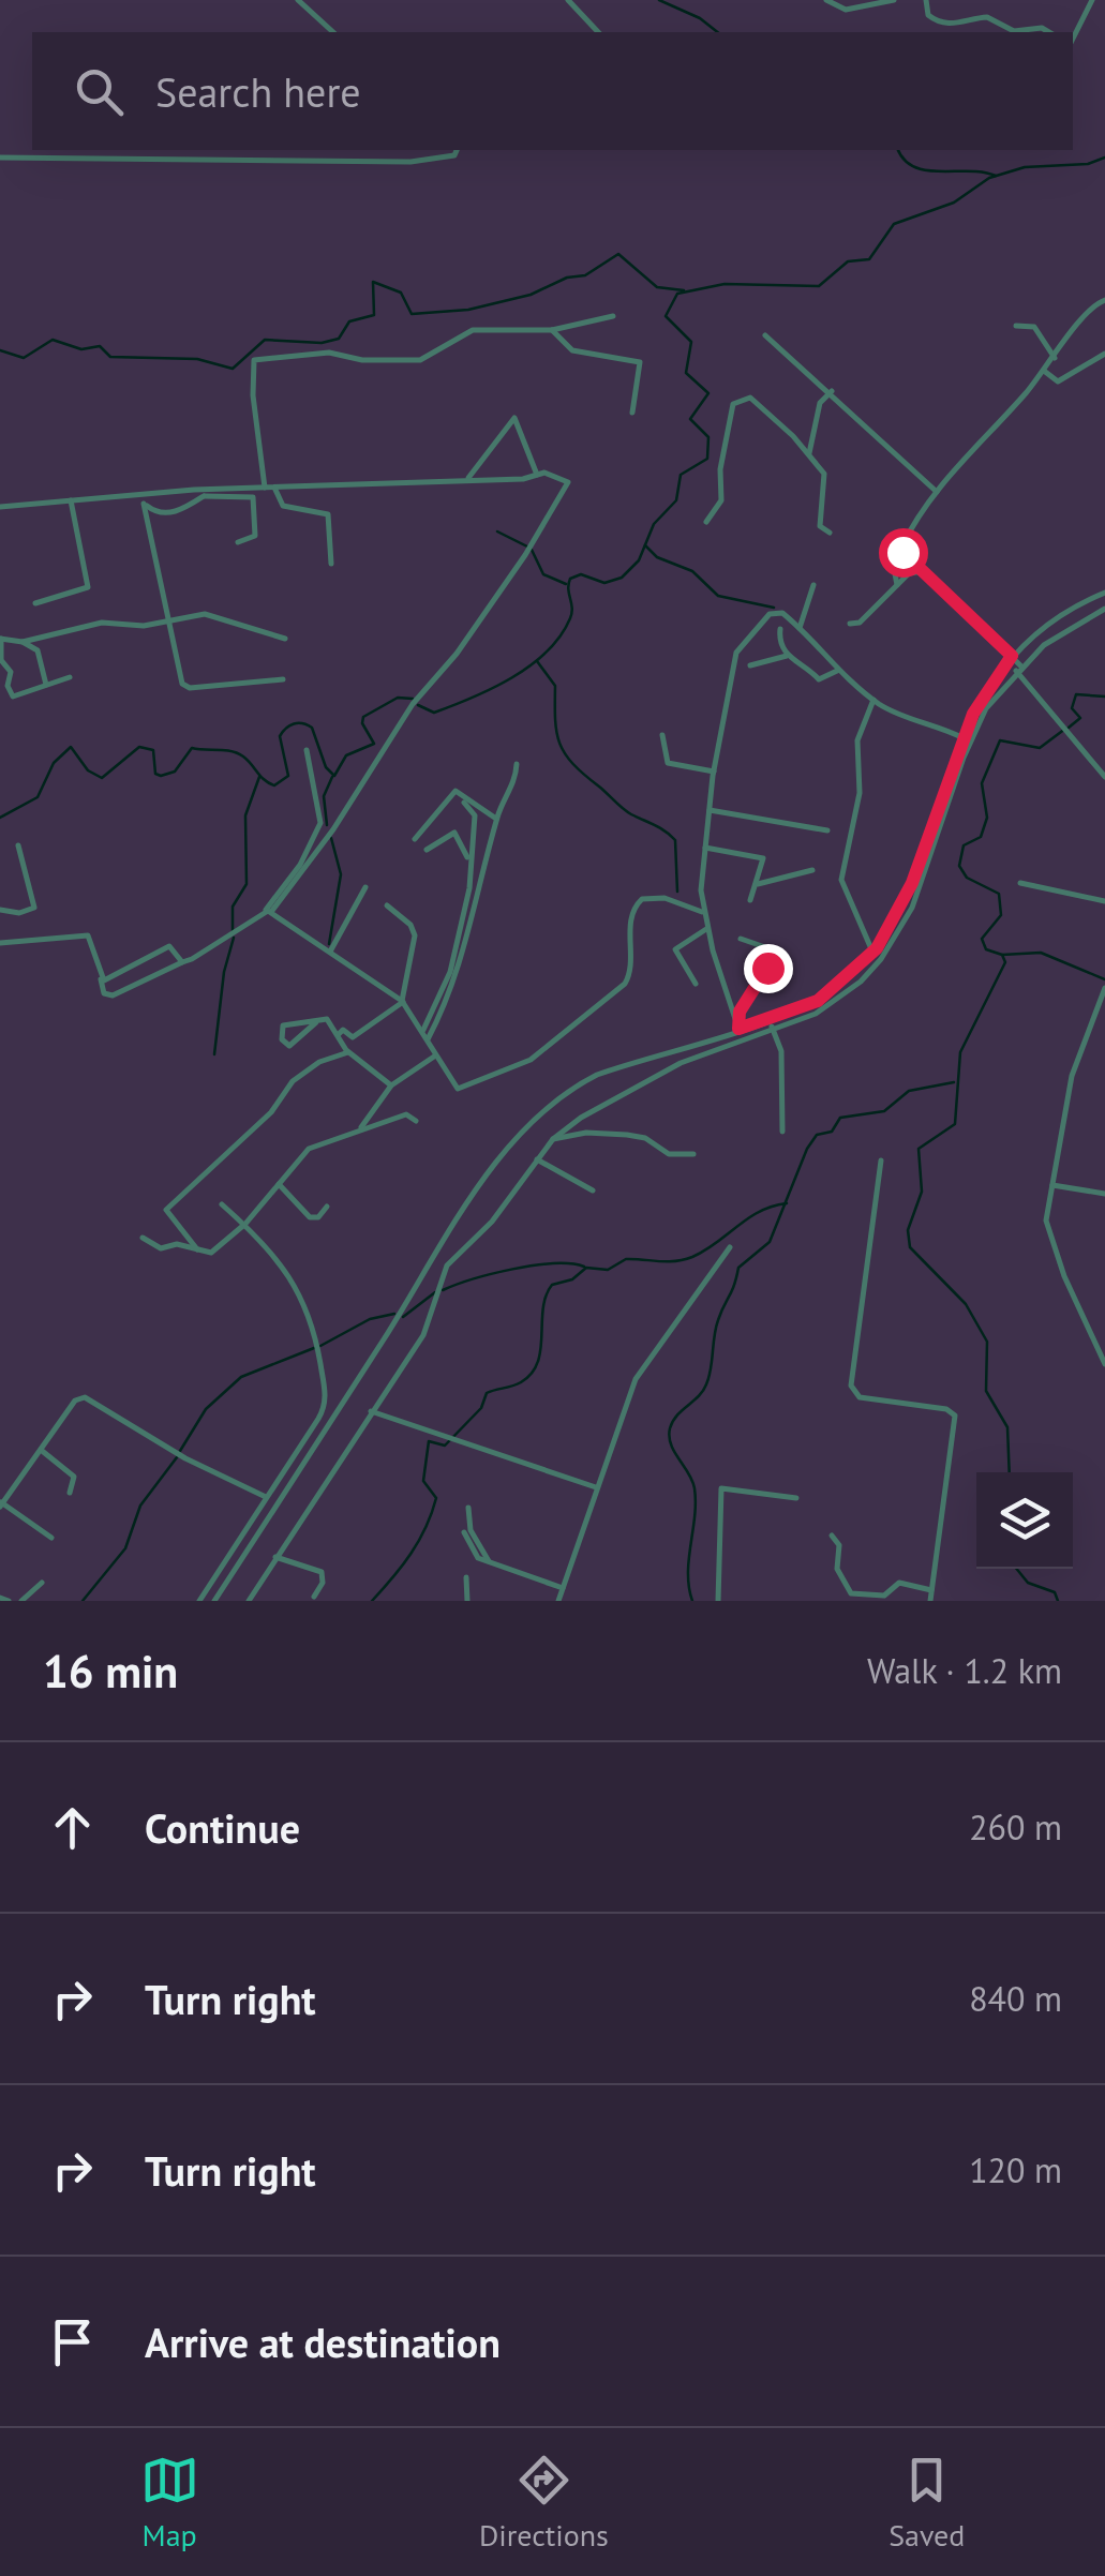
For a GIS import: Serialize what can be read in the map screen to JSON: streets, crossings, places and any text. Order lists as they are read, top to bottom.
{
  "page": {
    "search": "Search here",
    "heading": ["16 min", "Walk · 1.2 km"],
    "list": [
      ["Continue", "260 m"],
      ["Turn right", "840 m"],
      ["Turn right", "120 m"],
      "Arrive at destination"
    ],
    "nav": ["Map", "Directions", "Saved"]
  }
}
